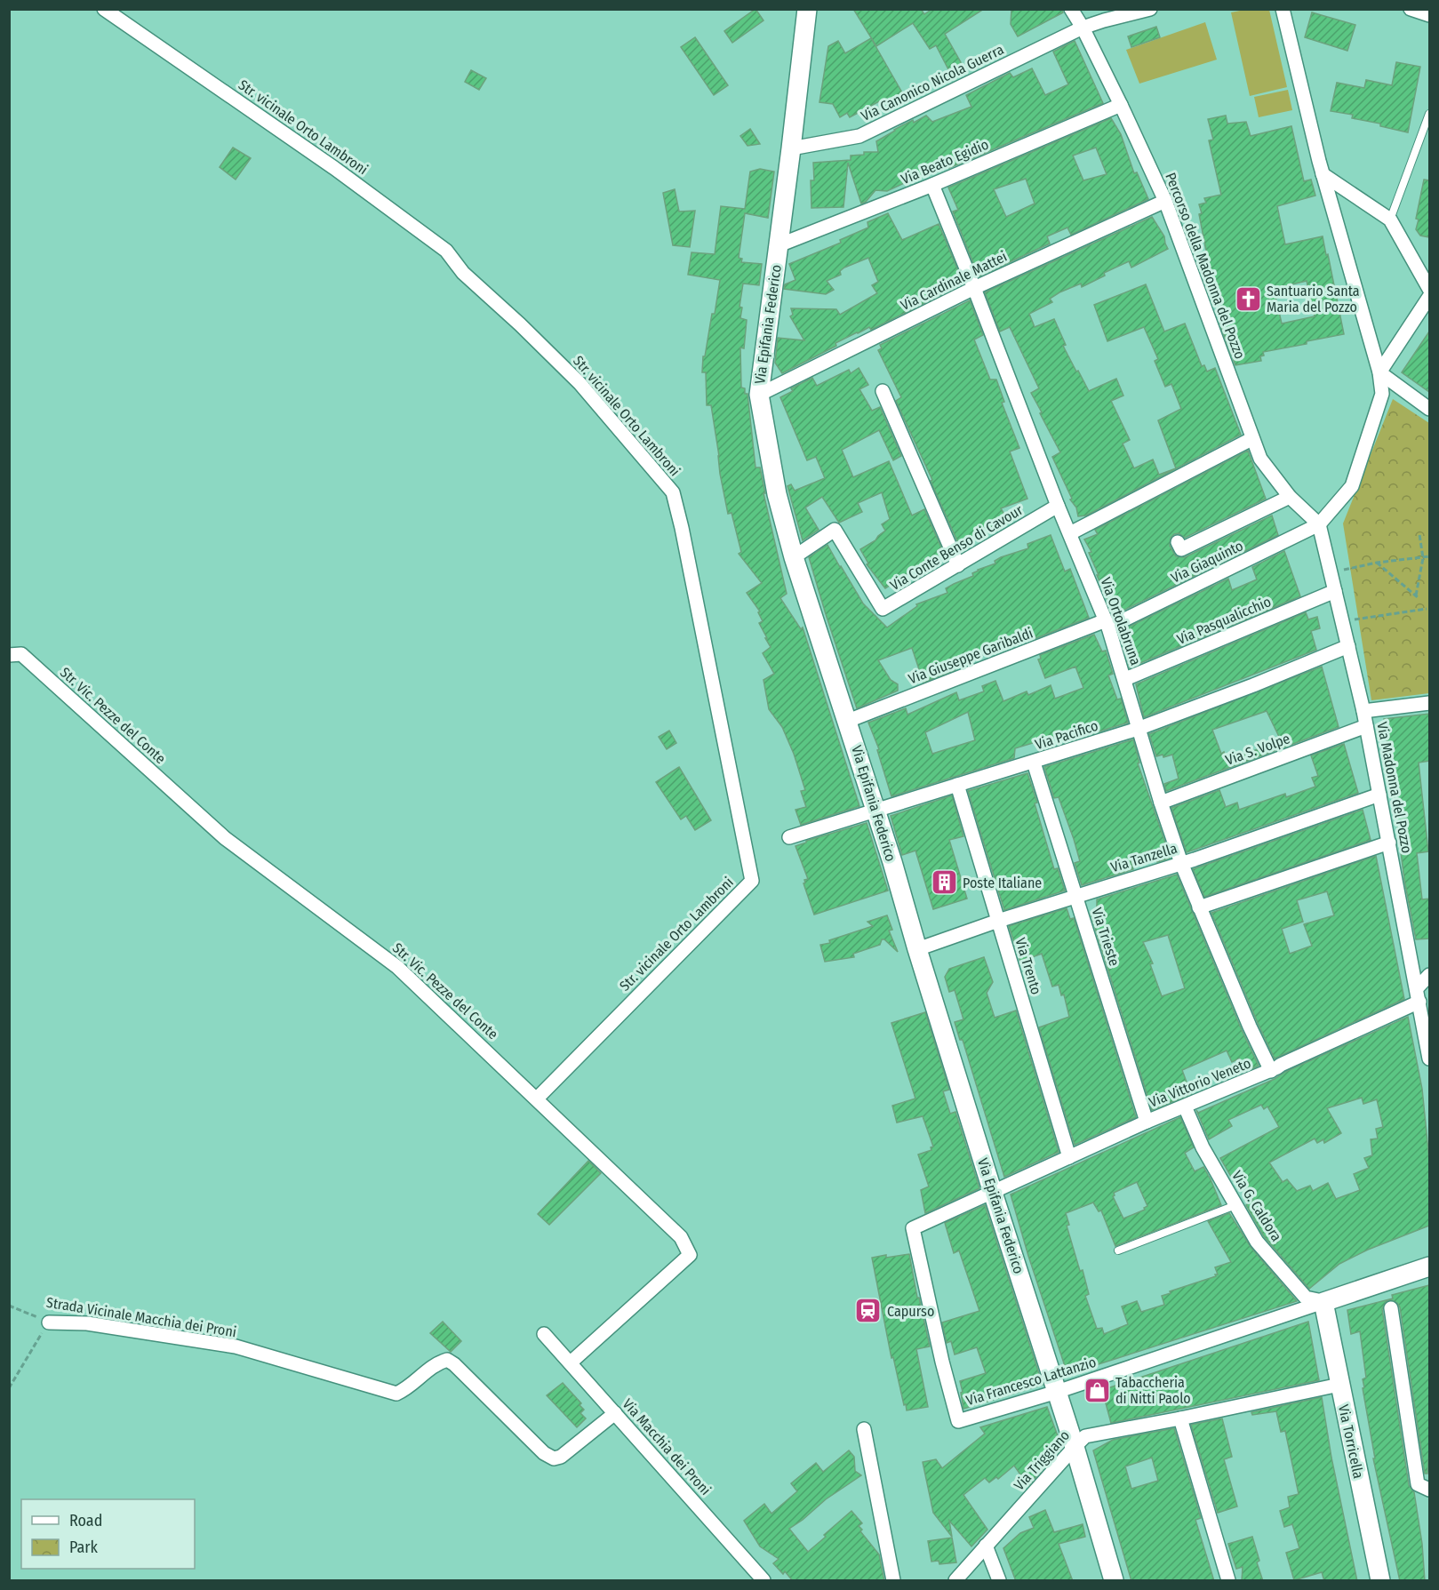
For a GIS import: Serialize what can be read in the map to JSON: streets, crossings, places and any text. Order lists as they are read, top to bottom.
{
  "streets": {
    "main road": ["Via Epifania Federico", "Via Torricella"],
    "street": [
      "Via Canonico Nicola Guerra",
      "Str. vicinale Orto Lambroni",
      "Via Beato Egidio",
      "Percorso della Madonna del Pozzo",
      "Via Cardinale Mattei",
      "Via Conte Benso di Cavour",
      "Via Giaquinto",
      "Via Pasqualicchio",
      "Via Ortolabruna",
      "Via Giuseppe Garibaldi",
      "Str. Vic. Pezze del Conte",
      "Via Pacifico",
      "Via S. Volpe",
      "Via Madonna del Pozzo",
      "Via Tanzella",
      "Via Trieste",
      "Via Trento",
      "Via Vittorio Veneto",
      "Via G. Caldora",
      "Strada Vicinale Macchia dei Proni",
      "Via Francesco Lattanzio",
      "Via Macchia dei Proni",
      "Via Triggiano"
    ]
  },
  "crossings": [
    ["Via Canonico Nicola Guerra", "Percorso della Madonna del Pozzo"],
    ["Via Canonico Nicola Guerra", "Via Epifania Federico"],
    ["Str. vicinale Orto Lambroni", "Str. Vic. Pezze del Conte"],
    ["Via Beato Egidio", "Percorso della Madonna del Pozzo"],
    ["Via Beato Egidio", "Via Epifania Federico"],
    ["Via Beato Egidio", "Via Ortolabruna"],
    ["Percorso della Madonna del Pozzo", "Via Cardinale Mattei"],
    ["Percorso della Madonna del Pozzo", "Via Giaquinto"],
    ["Percorso della Madonna del Pozzo", "Via Madonna del Pozzo"],
    ["Via Cardinale Mattei", "Via Epifania Federico"],
    ["Via Cardinale Mattei", "Via Ortolabruna"],
    ["Via Epifania Federico", "Via Conte Benso di Cavour"],
    ["Via Epifania Federico", "Via Giuseppe Garibaldi"],
    ["Via Epifania Federico", "Via Pacifico"],
    ["Via Epifania Federico", "Via Tanzella"],
    ["Via Epifania Federico", "Via Vittorio Veneto"],
    ["Via Epifania Federico", "Via Francesco Lattanzio"],
    ["Via Epifania Federico", "Via Triggiano"],
    ["Via Conte Benso di Cavour", "Via Ortolabruna"],
    ["Via Giaquinto", "Via Ortolabruna"],
    ["Via Giaquinto", "Via Giuseppe Garibaldi"],
    ["Via Giaquinto", "Via Madonna del Pozzo"],
    ["Via Pasqualicchio", "Via Ortolabruna"],
    ["Via Pasqualicchio", "Via Madonna del Pozzo"],
    ["Via Ortolabruna", "Via Giuseppe Garibaldi"],
    ["Via Ortolabruna", "Via Pacifico"],
    ["Via Ortolabruna", "Via S. Volpe"],
    ["Via Ortolabruna", "Via Tanzella"],
    ["Via Ortolabruna", "Via Vittorio Veneto"],
    ["Str. Vic. Pezze del Conte", "Via Macchia dei Proni"],
    ["Via Pacifico", "Via Madonna del Pozzo"],
    ["Via Pacifico", "Via Trieste"],
    ["Via Pacifico", "Via Trento"],
    ["Via S. Volpe", "Via Madonna del Pozzo"],
    ["Via Madonna del Pozzo", "Via Tanzella"],
    ["Via Madonna del Pozzo", "Via Vittorio Veneto"],
    ["Via Tanzella", "Via Trieste"],
    ["Via Tanzella", "Via Trento"],
    ["Via Trieste", "Via Vittorio Veneto"],
    ["Via Trento", "Via Vittorio Veneto"],
    ["Via Vittorio Veneto", "Via G. Caldora"],
    ["Via Vittorio Veneto", "Via Francesco Lattanzio"],
    ["Via G. Caldora", "Via Francesco Lattanzio"],
    ["Via G. Caldora", "Via Torricella"],
    ["Strada Vicinale Macchia dei Proni", "Via Macchia dei Proni"],
    ["Via Francesco Lattanzio", "Via Torricella"],
    ["Via Torricella", "Via Triggiano"]
  ],
  "places": {
    "church": ["Santuario Santa Maria del Pozzo"],
    "building": ["Poste Italiane"],
    "station": ["Capurso"],
    "shop": ["Tabaccheria di Nitti Paolo"]
  },
  "legend": ["Road", "Park"]
}
